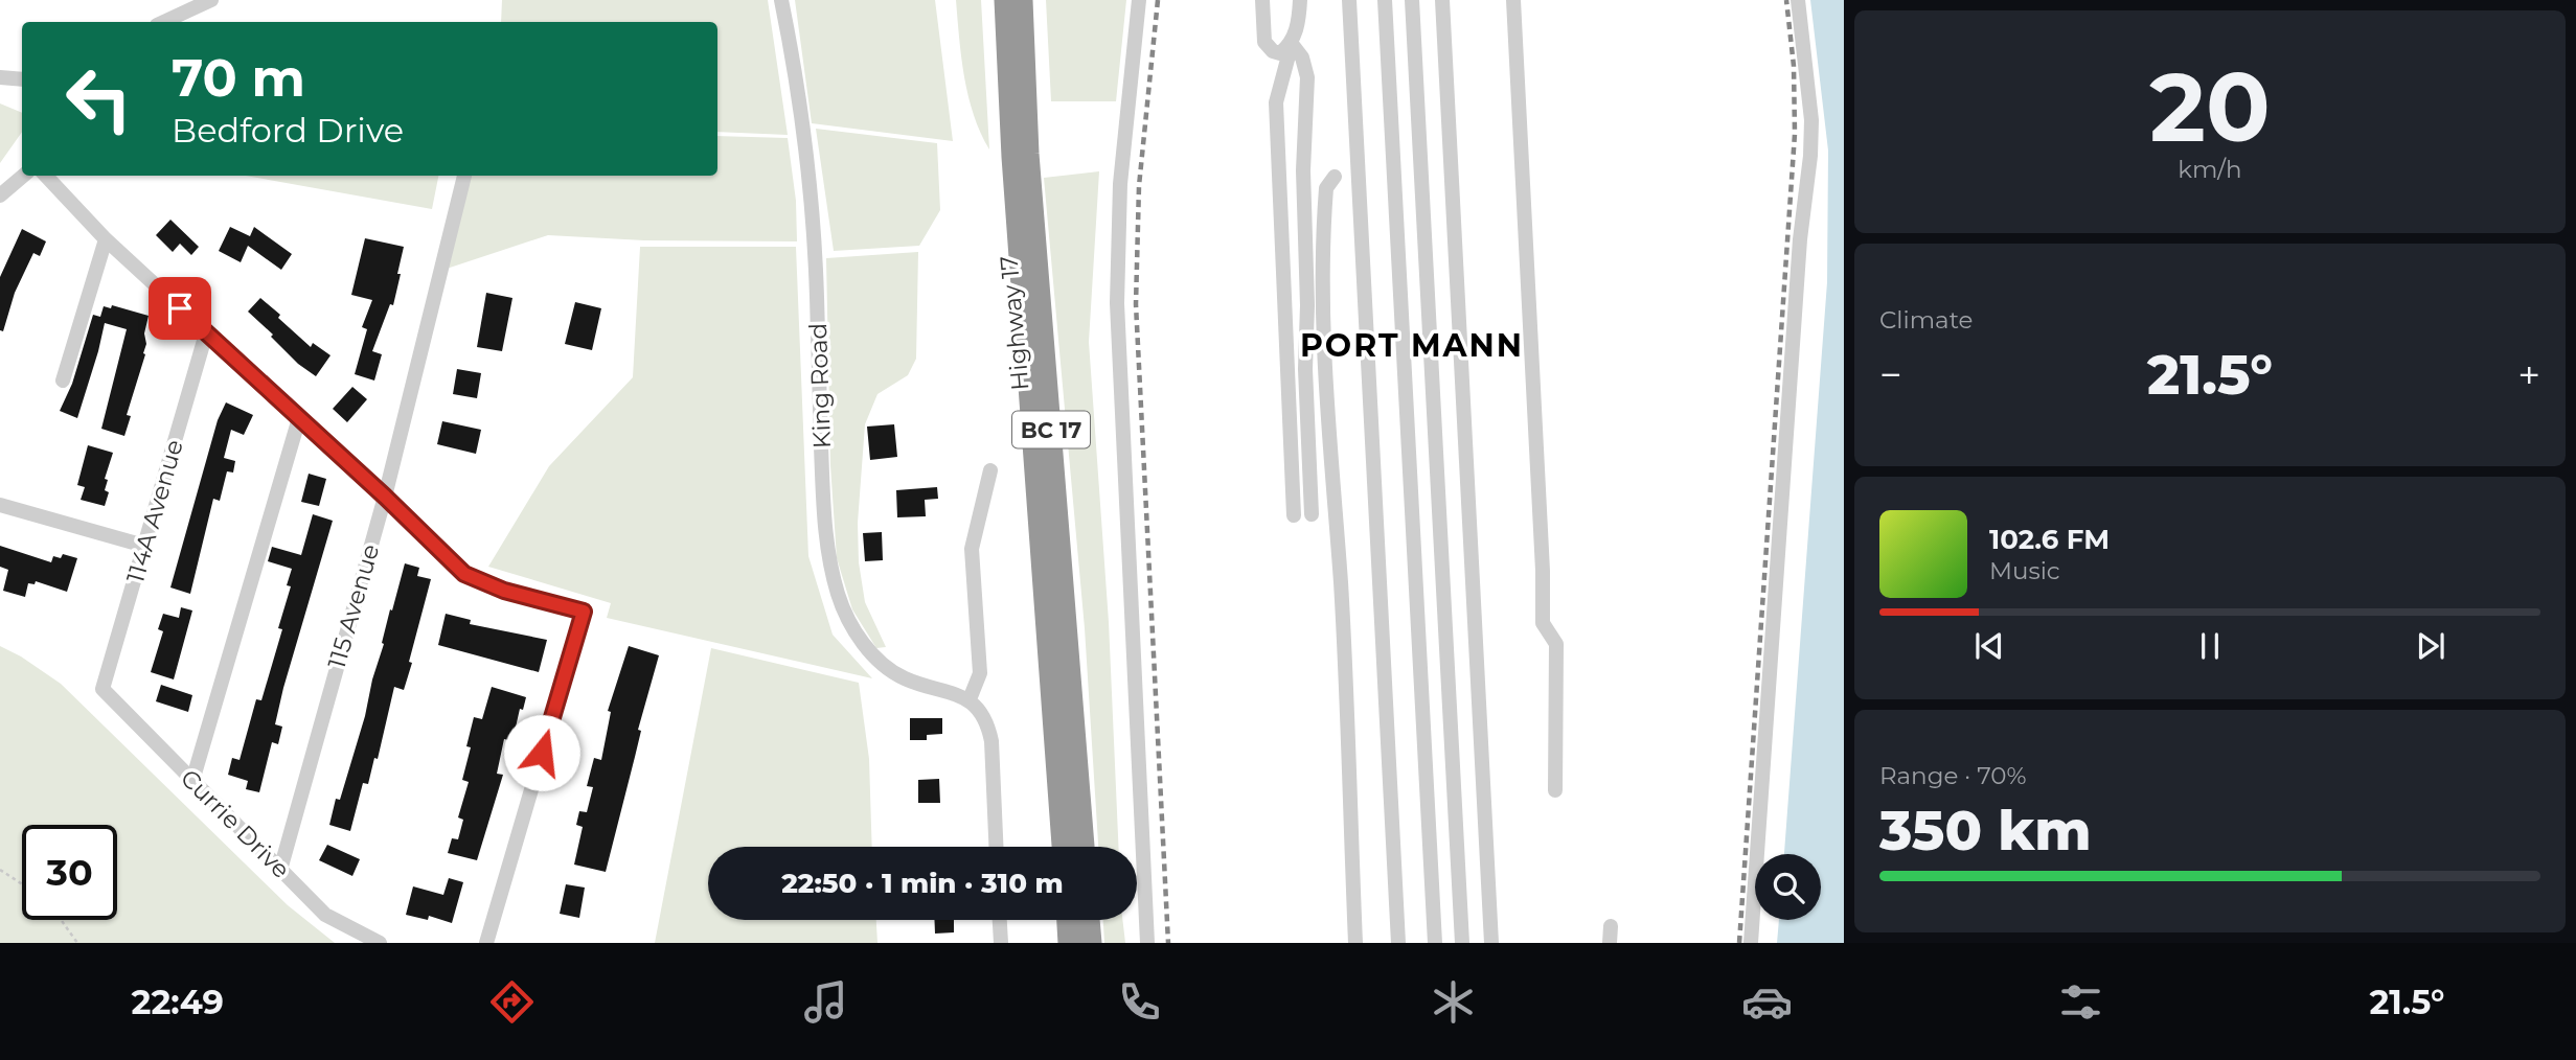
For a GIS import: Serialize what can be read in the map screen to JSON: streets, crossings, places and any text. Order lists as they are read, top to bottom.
{
  "streets": {
    "highway": ["Highway 17", "BC 17"],
    "street": [
      "King Road",
      "114A Avenue",
      "115 Avenue",
      "Currie Drive"
    ]
  },
  "crossings": [
    ["114A Avenue", "Currie Drive"],
    ["115 Avenue", "Currie Drive"]
  ],
  "districts": ["PORT MANN"],
  "page": {
    "tile": [
      ["20", "km/h"],
      "Climate",
      ["Range · 70%", "350 km"]
    ],
    "turn": ["70 m", "Bedford Drive"],
    "heat": ["−", "21.5°", "+"],
    "song": ["102.6 FM", "Music"],
    "limit": "30",
    "trip": "22:50 · 1 min · 310 m",
    "tabs": ["22:49", "21.5°"]
  }
}
